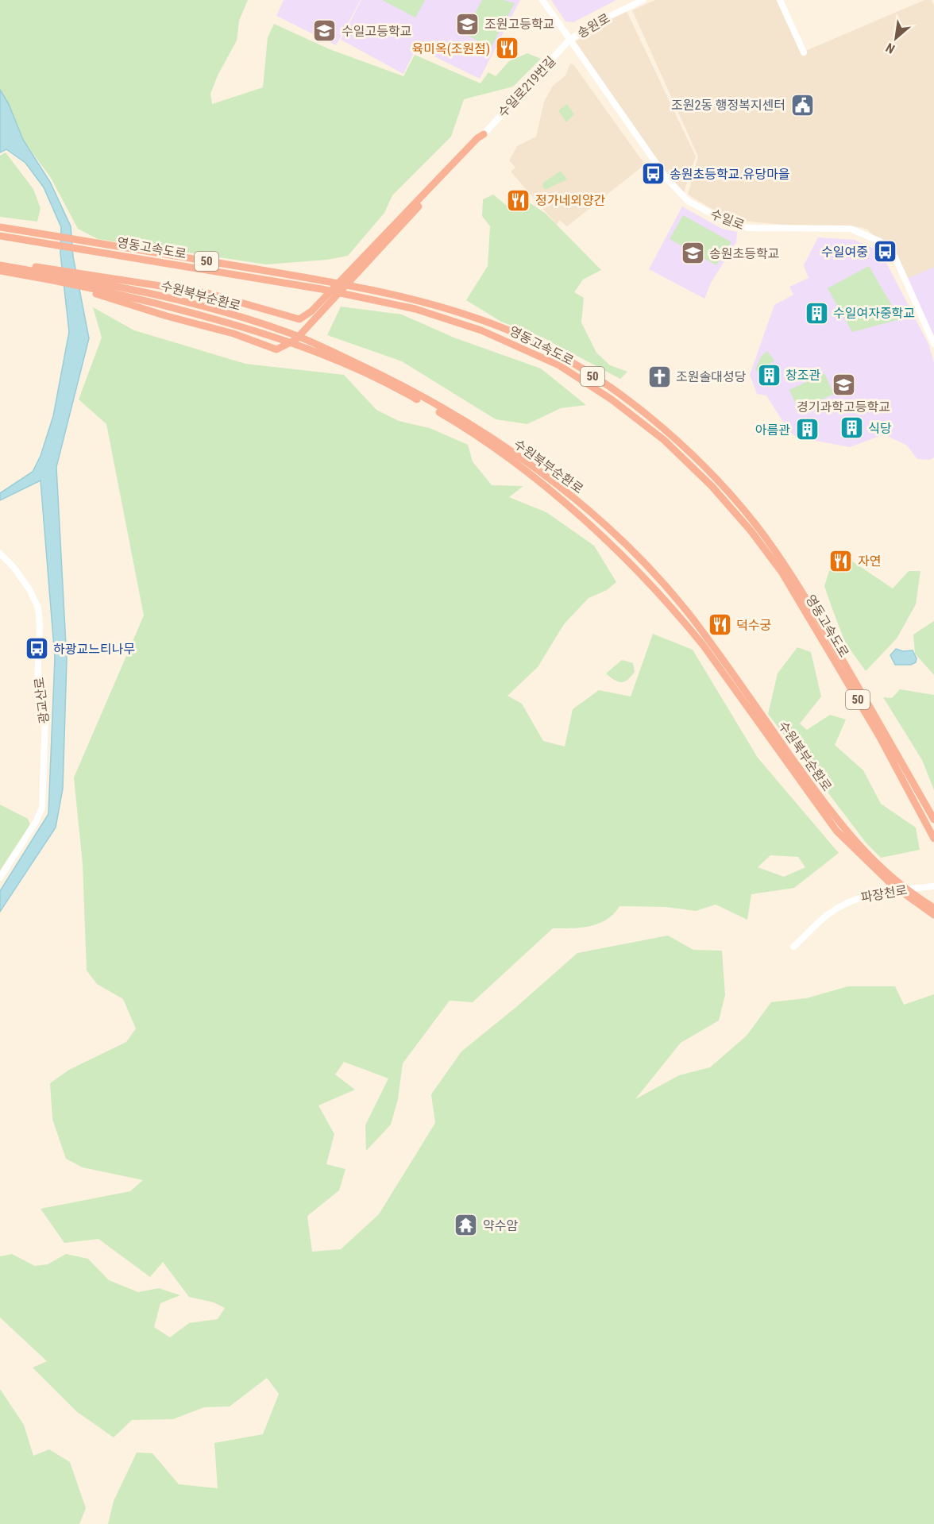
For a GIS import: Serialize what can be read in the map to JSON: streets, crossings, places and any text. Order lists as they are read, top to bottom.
{
  "streets": {
    "highway": ["영동고속도로", "50", "수원북부순환로"],
    "street": [
      "송원로",
      "수일로219번길",
      "수일로",
      "광교산로",
      "파장천로"
    ]
  },
  "crossings": [
    ["송원로", "수일로219번길"],
    ["송원로", "수일로"],
    ["수일로219번길", "수일로"]
  ],
  "places": {
    "school or university": [
      "조원고등학교",
      "수일고등학교",
      "송원초등학교",
      "경기과학고등학교"
    ],
    "restaurant": [
      "육미옥(조원점)",
      "정가네외양간",
      "자연",
      "덕수궁"
    ],
    "public building": ["조원2동 행정복지센터"],
    "bus stop": ["송원초등학교.유당마을", "수일여중", "하광교느티나무"],
    "building": [
      "수일여자중학교",
      "창조관",
      "식당",
      "아름관"
    ],
    "church": ["조원솔대성당"],
    "temple": ["약수암"]
  },
  "north": "bottom left"
}
